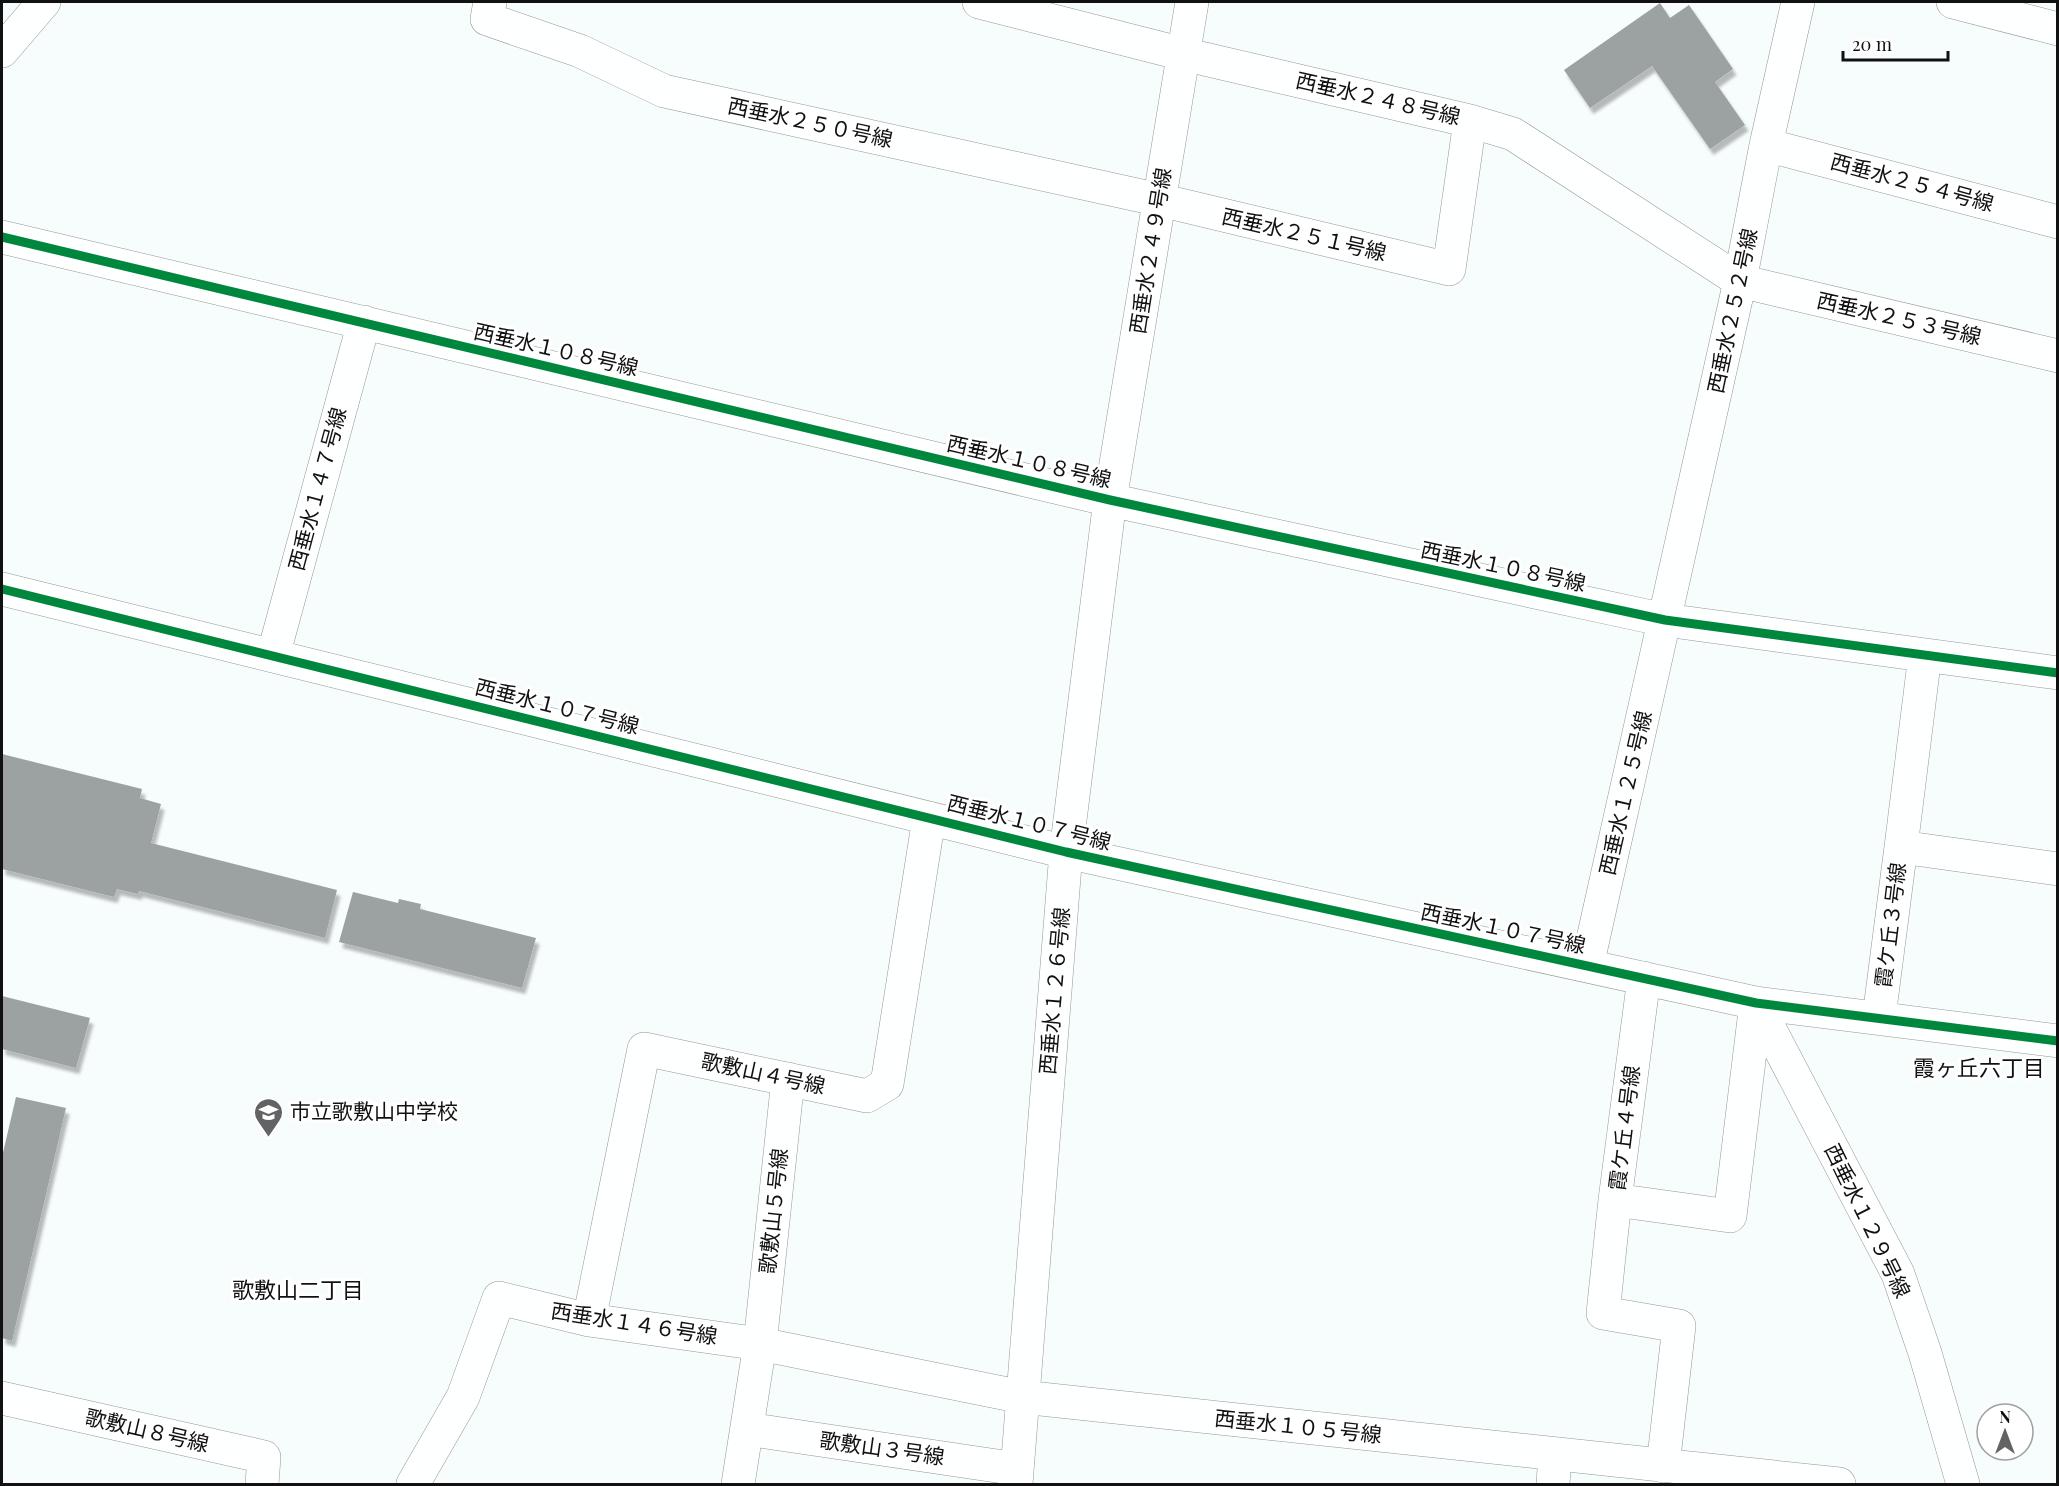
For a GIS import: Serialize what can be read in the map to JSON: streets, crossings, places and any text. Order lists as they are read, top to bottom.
{
  "streets": {
    "street": [
      "西垂水２４８号線",
      "西垂水２５０号線",
      "西垂水２５４号線",
      "西垂水２５１号線",
      "西垂水２４９号線",
      "西垂水２５２号線",
      "西垂水２５３号線",
      "西垂水１０８号線",
      "西垂水１４７号線",
      "西垂水１０７号線",
      "西垂水１２５号線",
      "霞ケ丘３号線",
      "西垂水１２６号線",
      "歌敷山４号線",
      "霞ケ丘４号線",
      "歌敷山５号線",
      "西垂水１２９号線",
      "西垂水１４６号線",
      "西垂水１０５号線",
      "歌敷山８号線",
      "歌敷山３号線"
    ]
  },
  "crossings": [
    ["西垂水２４８号線", "西垂水２５１号線"],
    ["西垂水２４８号線", "西垂水２４９号線"],
    ["西垂水２４８号線", "西垂水２５２号線"],
    ["西垂水２４８号線", "西垂水２５３号線"],
    ["西垂水２５０号線", "西垂水２５１号線"],
    ["西垂水２５０号線", "西垂水２４９号線"],
    ["西垂水２５４号線", "西垂水２５２号線"],
    ["西垂水２５１号線", "西垂水２４９号線"],
    ["西垂水２４９号線", "西垂水１０８号線"],
    ["西垂水２４９号線", "西垂水１２６号線"],
    ["西垂水２５２号線", "西垂水２５３号線"],
    ["西垂水２５２号線", "西垂水１０８号線"],
    ["西垂水２５２号線", "西垂水１２５号線"],
    ["西垂水１０８号線", "西垂水１４７号線"],
    ["西垂水１０８号線", "西垂水１２５号線"],
    ["西垂水１０８号線", "西垂水１２６号線"],
    ["西垂水１４７号線", "西垂水１０７号線"],
    ["西垂水１０７号線", "西垂水１２５号線"],
    ["西垂水１０７号線", "霞ケ丘３号線"],
    ["西垂水１０７号線", "西垂水１２６号線"],
    ["西垂水１０７号線", "歌敷山４号線"],
    ["西垂水１０７号線", "霞ケ丘４号線"],
    ["西垂水１０７号線", "西垂水１２９号線"],
    ["西垂水１２６号線", "西垂水１０５号線"],
    ["西垂水１２６号線", "歌敷山３号線"],
    ["歌敷山４号線", "歌敷山５号線"],
    ["歌敷山４号線", "西垂水１４６号線"],
    ["霞ケ丘４号線", "西垂水１２９号線"],
    ["歌敷山５号線", "西垂水１４６号線"],
    ["歌敷山５号線", "西垂水１０５号線"],
    ["歌敷山５号線", "歌敷山３号線"],
    ["西垂水１４６号線", "西垂水１０５号線"]
  ],
  "districts": ["霞ヶ丘六丁目", "歌敷山二丁目"],
  "places": {
    "school or university": ["市立歌敷山中学校"]
  },
  "scale_bar": "20 m",
  "north": "top"
}
